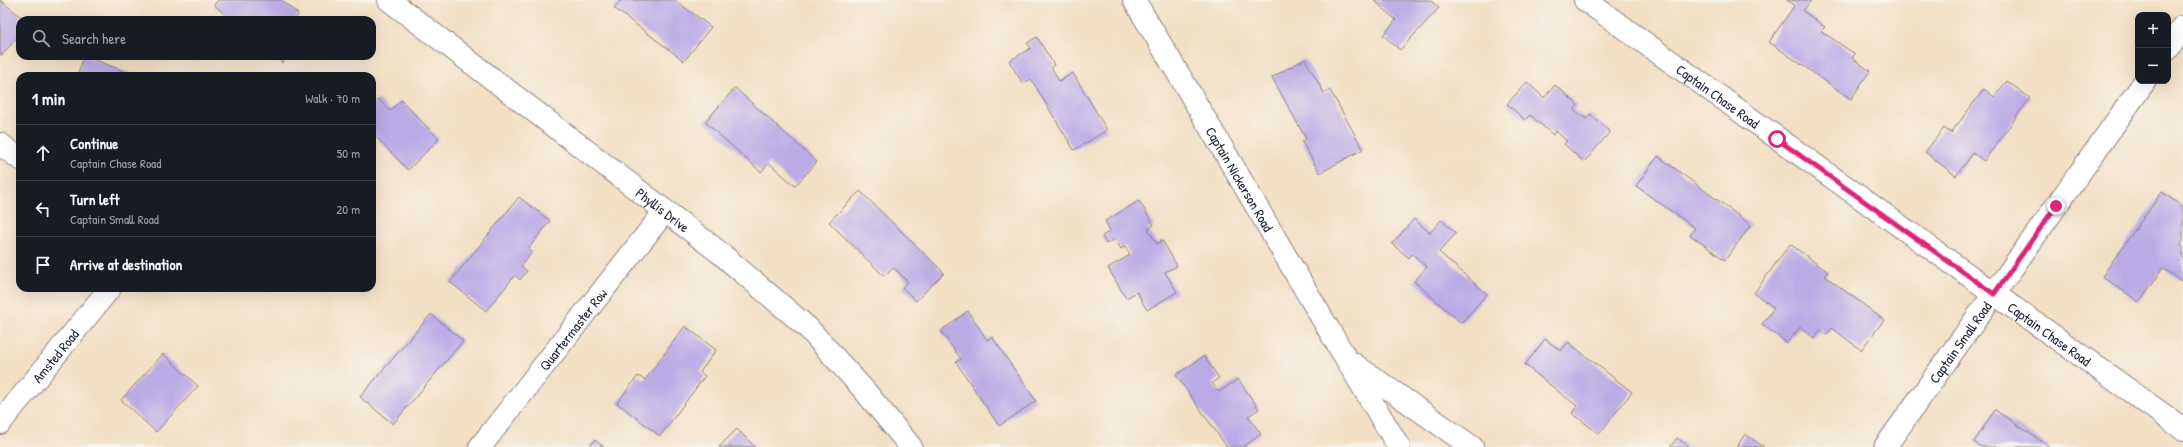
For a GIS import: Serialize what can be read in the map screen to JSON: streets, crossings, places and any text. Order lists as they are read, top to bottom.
{
  "streets": {
    "street": [
      "Captain Chase Road",
      "Captain Nickerson Road",
      "Phyllis Drive",
      "Quartermaster Row",
      "Captain Small Road",
      "Amsted Road"
    ]
  },
  "crossings": [
    ["Captain Chase Road", "Captain Small Road"],
    ["Phyllis Drive", "Quartermaster Row"]
  ],
  "page": {
    "map_buttons": ["+", "−"],
    "search": "Search here",
    "heading": ["1 min", "Walk · 70 m"],
    "list": [
      ["Continue", "Captain Chase Road", "50 m"],
      ["Turn left", "Captain Small Road", "20 m"],
      "Arrive at destination"
    ]
  }
}
